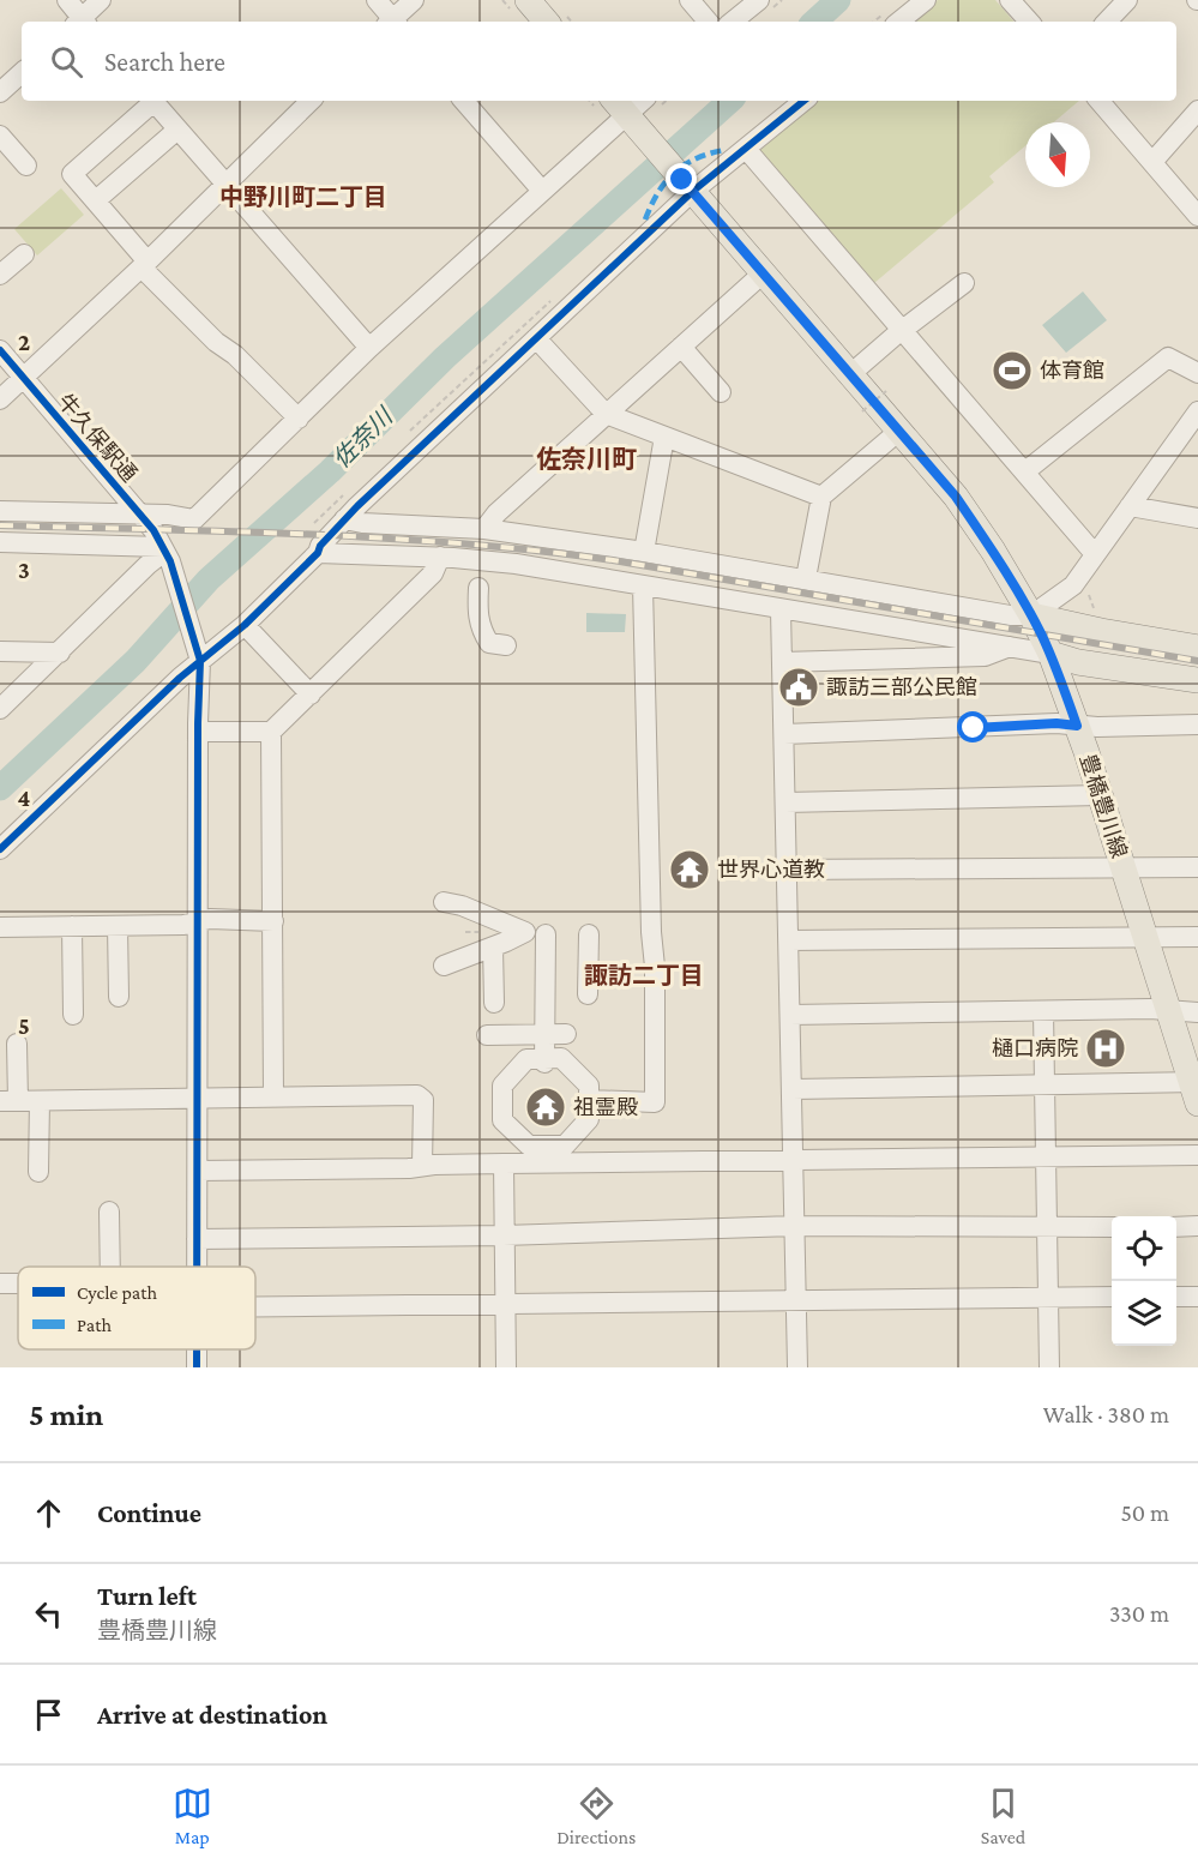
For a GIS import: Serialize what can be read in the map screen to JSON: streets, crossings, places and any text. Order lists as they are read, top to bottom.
{
  "streets": {
    "main road": ["豊橋豊川線"],
    "street": ["牛久保駅通"]
  },
  "districts": ["中野川町二丁目", "佐奈川町", "諏訪二丁目"],
  "water": ["佐奈川"],
  "places": {
    "sports": ["体育館"],
    "public building": ["諏訪三部公民館"],
    "temple": ["世界心道教", "祖霊殿"],
    "hospital": ["樋口病院"]
  },
  "legend": ["Cycle path", "Path"],
  "north": "bottom",
  "page": {
    "search": "Search here",
    "heading": ["5 min", "Walk · 380 m"],
    "list": [
      ["Continue", "50 m"],
      ["Turn left", "豊橋豊川線", "330 m"],
      "Arrive at destination"
    ],
    "nav": ["Map", "Directions", "Saved"]
  },
  "grid": {
    "rows": [
      "2",
      "3",
      "4",
      "5"
    ]
  }
}
